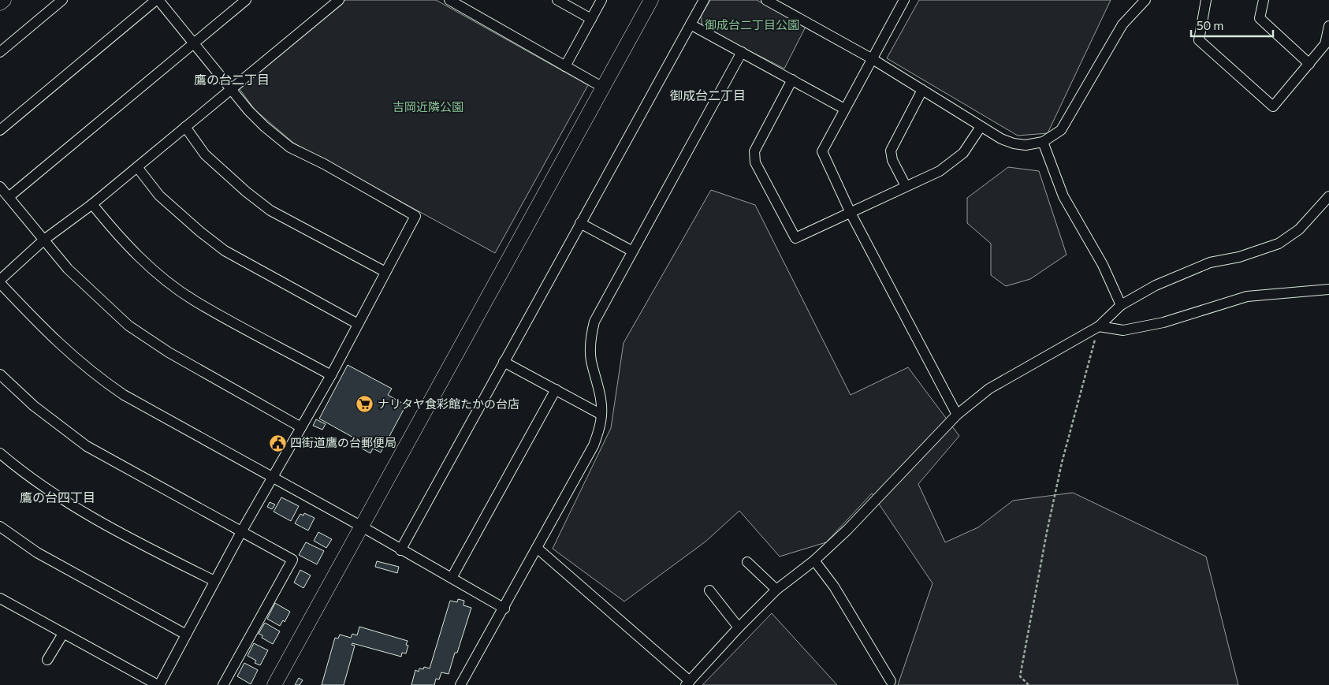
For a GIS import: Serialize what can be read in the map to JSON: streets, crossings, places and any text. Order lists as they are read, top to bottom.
{
  "districts": ["鷹の台二丁目", "御成台二丁目", "鷹の台四丁目"],
  "parks": ["御成台二丁目公園", "吉岡近隣公園"],
  "places": {
    "supermarket": ["ナリタヤ食彩館たかの台店"],
    "public building": ["四街道鷹の台郵便局"]
  },
  "scale_bar": "50 m"
}
